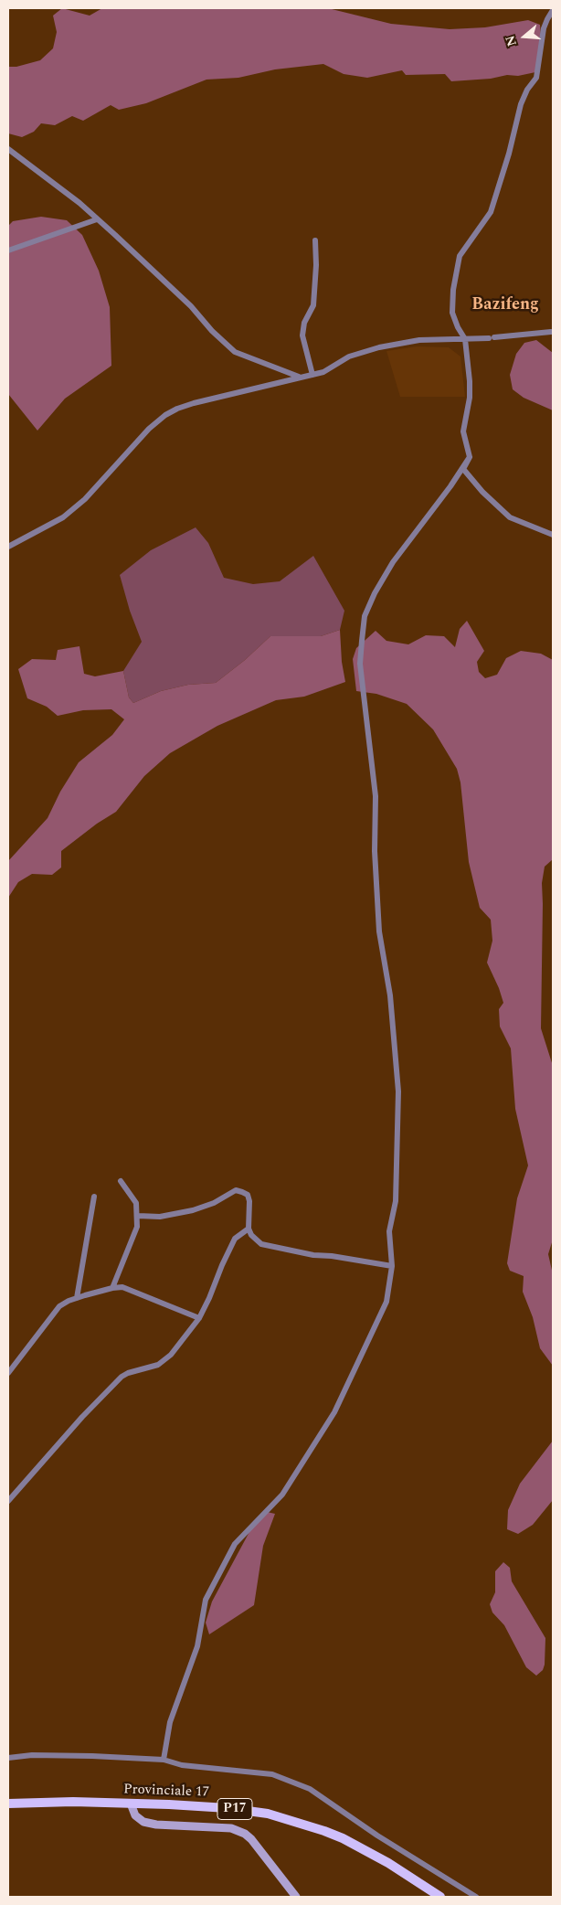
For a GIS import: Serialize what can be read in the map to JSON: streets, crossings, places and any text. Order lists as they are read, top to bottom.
{
  "streets": {
    "main road": ["Provinciale 17", "P17"]
  },
  "districts": ["Bazifeng"],
  "north": "left"
}
